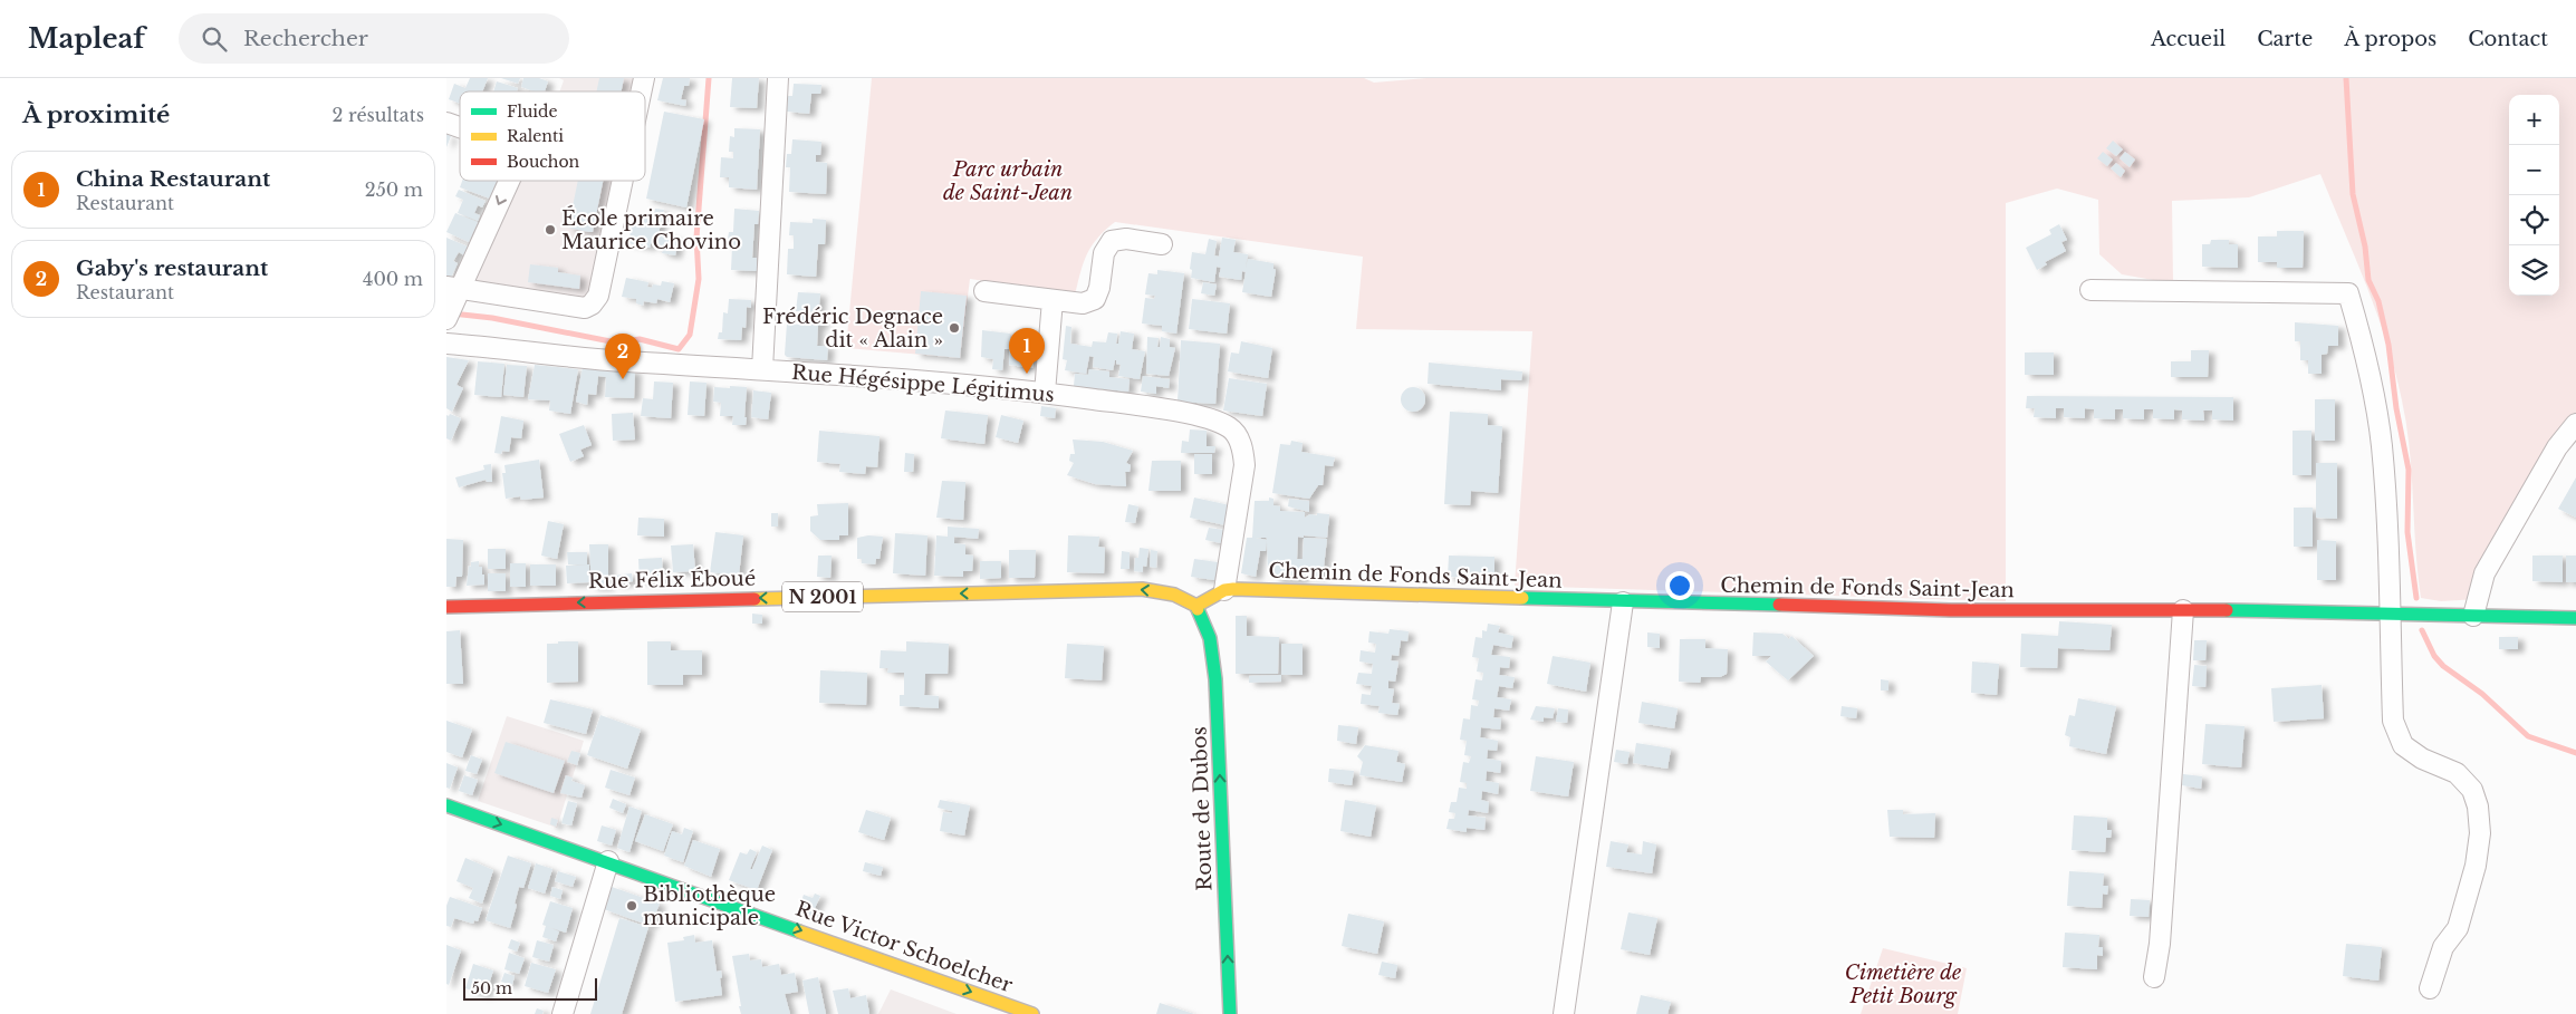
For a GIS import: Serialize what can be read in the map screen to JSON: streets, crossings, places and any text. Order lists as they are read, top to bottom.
{
  "streets": {
    "main road": [
      "Chemin de Fonds Saint-Jean",
      "Rue Félix Éboué",
      "N 2001",
      "Route de Dubos",
      "Rue Victor Schoelcher"
    ],
    "street": ["Rue Hégésippe Légitimus"]
  },
  "crossings": [
    ["Rue Hégésippe Légitimus", "Chemin de Fonds Saint-Jean"],
    ["Rue Félix Éboué", "Route de Dubos"]
  ],
  "one_way": ["Rue Félix Éboué", "Route de Dubos", "Rue Victor Schoelcher"],
  "parks": ["Parc urbain de Saint-Jean", "Cimetière de Petit Bourg"],
  "places": ["École primaire Maurice Chovino", "Frédéric Degnace dit « Alain »", "Bibliothèque municipale"],
  "legend": ["Fluide", "Ralenti", "Bouchon"],
  "scale_bar": "50 m",
  "page": {
    "header": "Mapleaf",
    "search": "Rechercher",
    "nav": [
      "Accueil",
      "Carte",
      "À propos",
      "Contact"
    ],
    "heading": ["À proximité", "2 résultats"],
    "map_buttons": ["+", "−"],
    "list": [
      {
        "mark": "1",
        "name": "China Restaurant",
        "note": "Restaurant",
        "value": "250 m"
      },
      {
        "mark": "2",
        "name": "Gaby's restaurant",
        "note": "Restaurant",
        "value": "400 m"
      }
    ],
    "pins": ["1", "2"],
    "scale": "50 m"
  }
}
